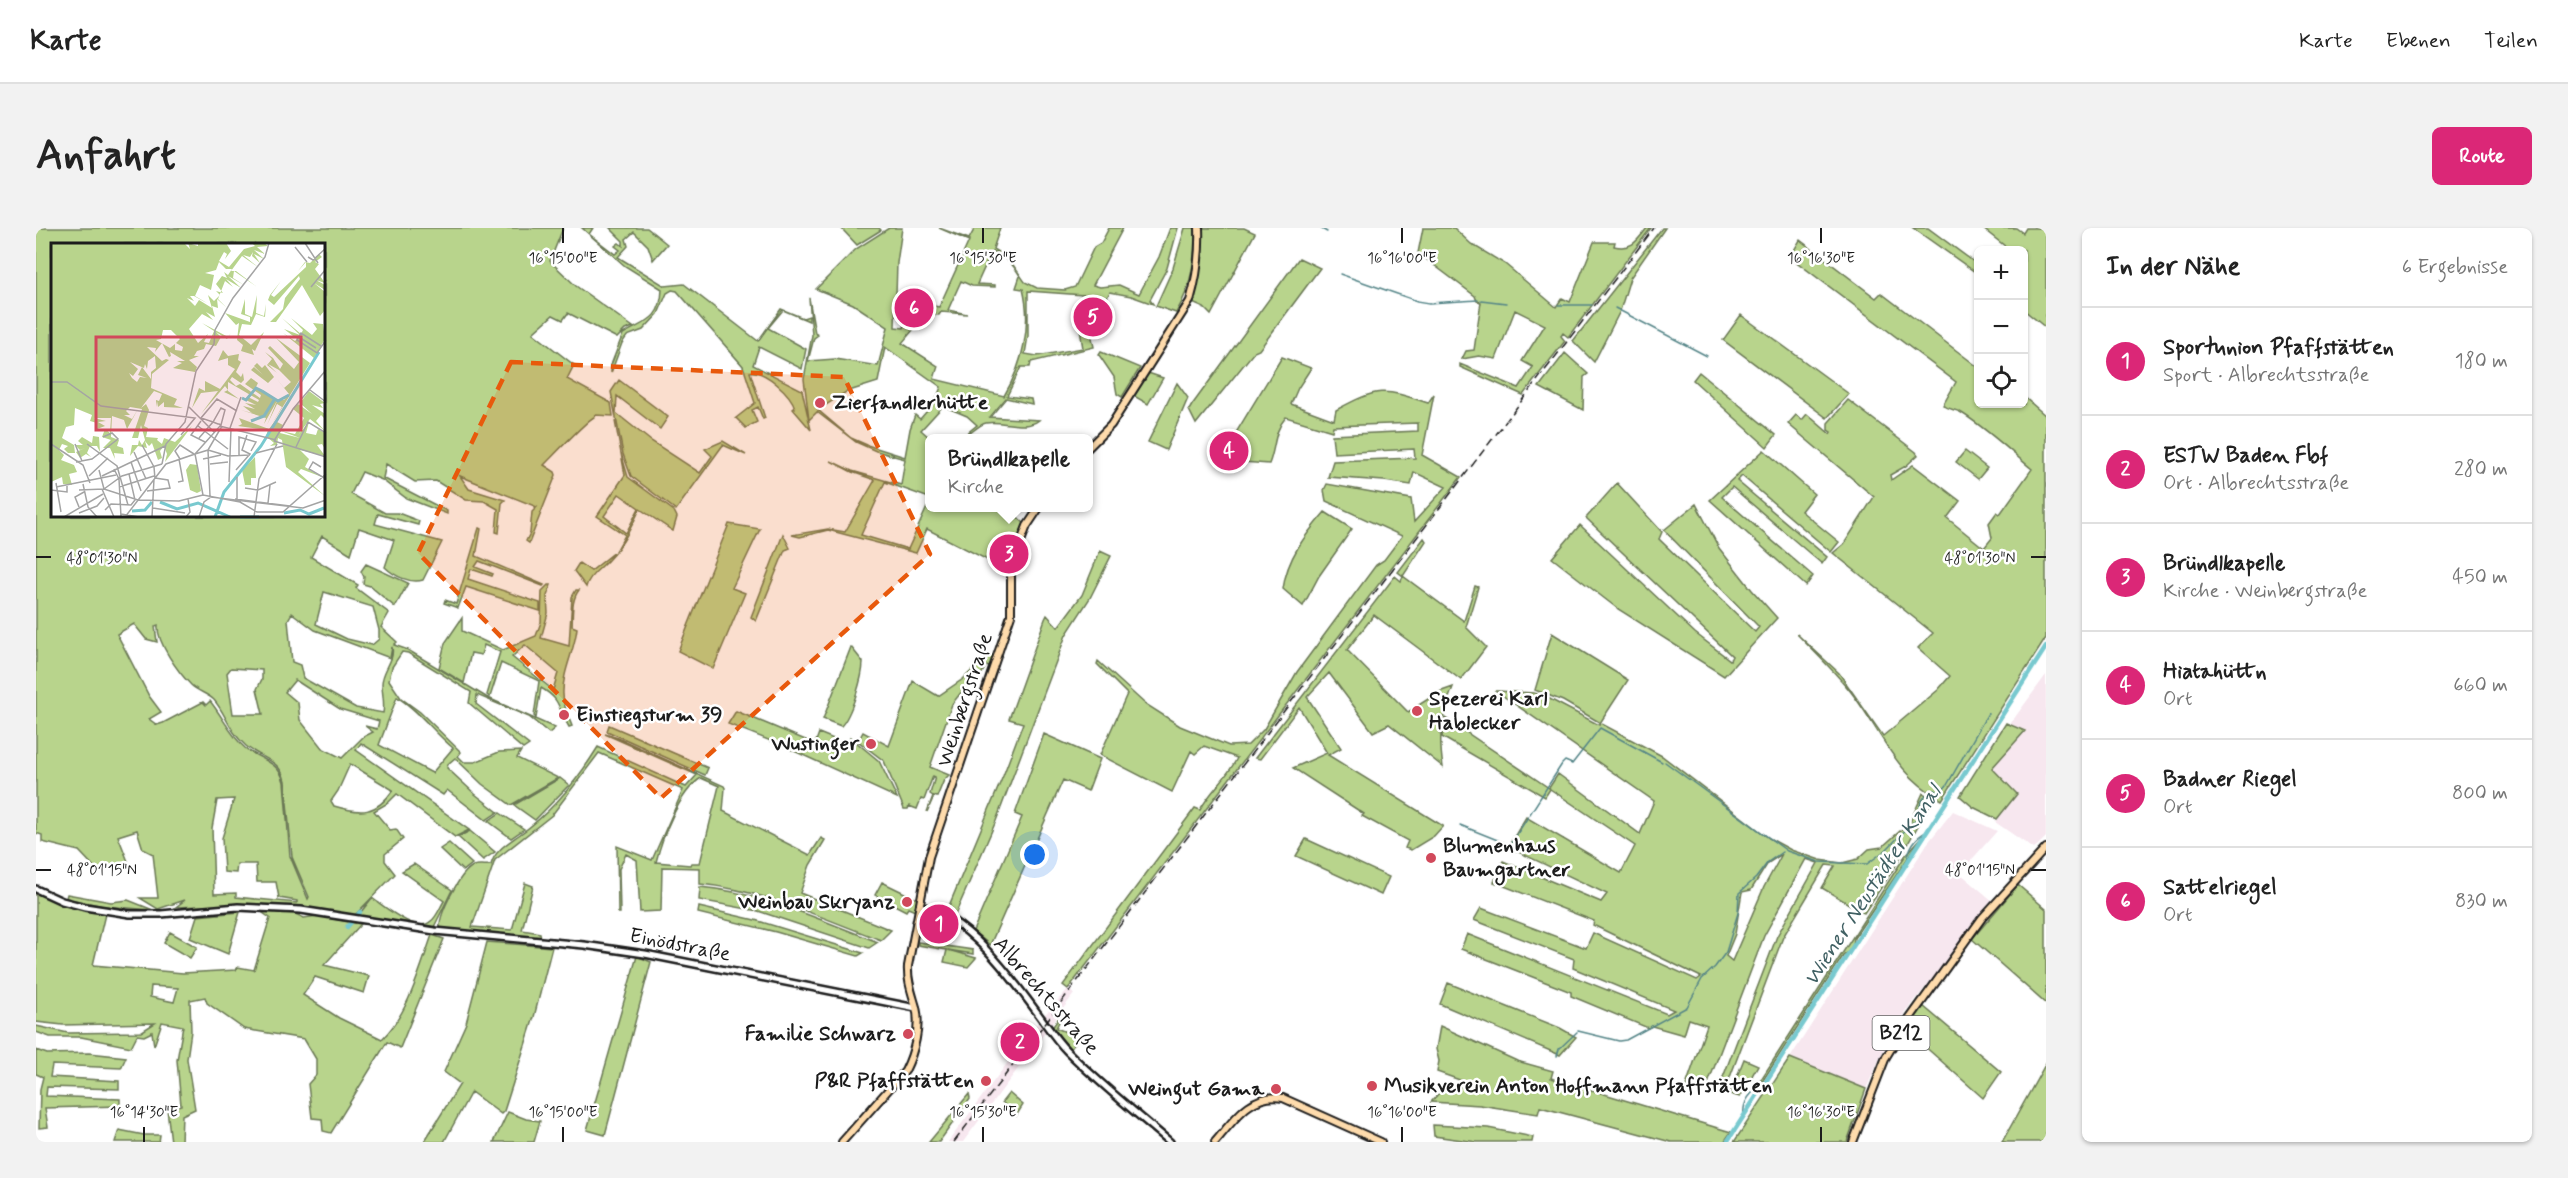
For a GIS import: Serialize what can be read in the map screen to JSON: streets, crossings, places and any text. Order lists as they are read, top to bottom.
{
  "streets": {
    "main road": ["Weinbergstraße", "B212"],
    "street": ["Einödstraße", "Albrechtsstraße"]
  },
  "crossings": [
    ["Weinbergstraße", "Einödstraße"],
    ["Weinbergstraße", "Albrechtsstraße"]
  ],
  "water": ["Wiener Neustädter Kanal"],
  "places": [
    "Zierfandlerhütte",
    "Spezerei Karl Hablecker",
    "Einstiegsturm 39",
    "Wustinger",
    "Blumenhaus Baumgartner",
    "Weinbau Skryanz",
    "Familie Schwarz",
    "P&R Pfaffstätten",
    "Musikverein Anton Hoffmann Pfaffstätten",
    "Weingut Gama"
  ],
  "page": {
    "header": "Karte",
    "nav": ["Karte", "Ebenen", "Teilen"],
    "buttons": "Route",
    "title": "Anfahrt",
    "heading": ["In der Nähe", "6 Ergebnisse"],
    "map_buttons": ["+", "−"],
    "pins": [
      "6",
      "5",
      "4",
      "3",
      "1",
      "2"
    ],
    "list": [
      {
        "mark": "1",
        "name": "Sportunion Pfaffstätten",
        "note": "Sport · Albrechtsstraße",
        "value": "180 m"
      },
      {
        "mark": "2",
        "name": "ESTW Baden Fbf",
        "note": "Ort · Albrechtsstraße",
        "value": "280 m"
      },
      {
        "mark": "3",
        "name": "Bründlkapelle",
        "note": "Kirche · Weinbergstraße",
        "value": "450 m"
      },
      {
        "mark": "4",
        "name": "Hiatahüttn",
        "note": "Ort",
        "value": "660 m"
      },
      {
        "mark": "5",
        "name": "Badner Riegel",
        "note": "Ort",
        "value": "800 m"
      },
      {
        "mark": "6",
        "name": "Sattelriegel",
        "note": "Ort",
        "value": "830 m"
      }
    ],
    "popup": ["Bründlkapelle", "Kirche"]
  },
  "coordinates": [
    "16°15'00\"E",
    "16°15'30\"E",
    "16°16'00\"E",
    "16°16'30\"E",
    "48°01'30\"N",
    "48°01'15\"N",
    "16°14'30\"E"
  ]
}
